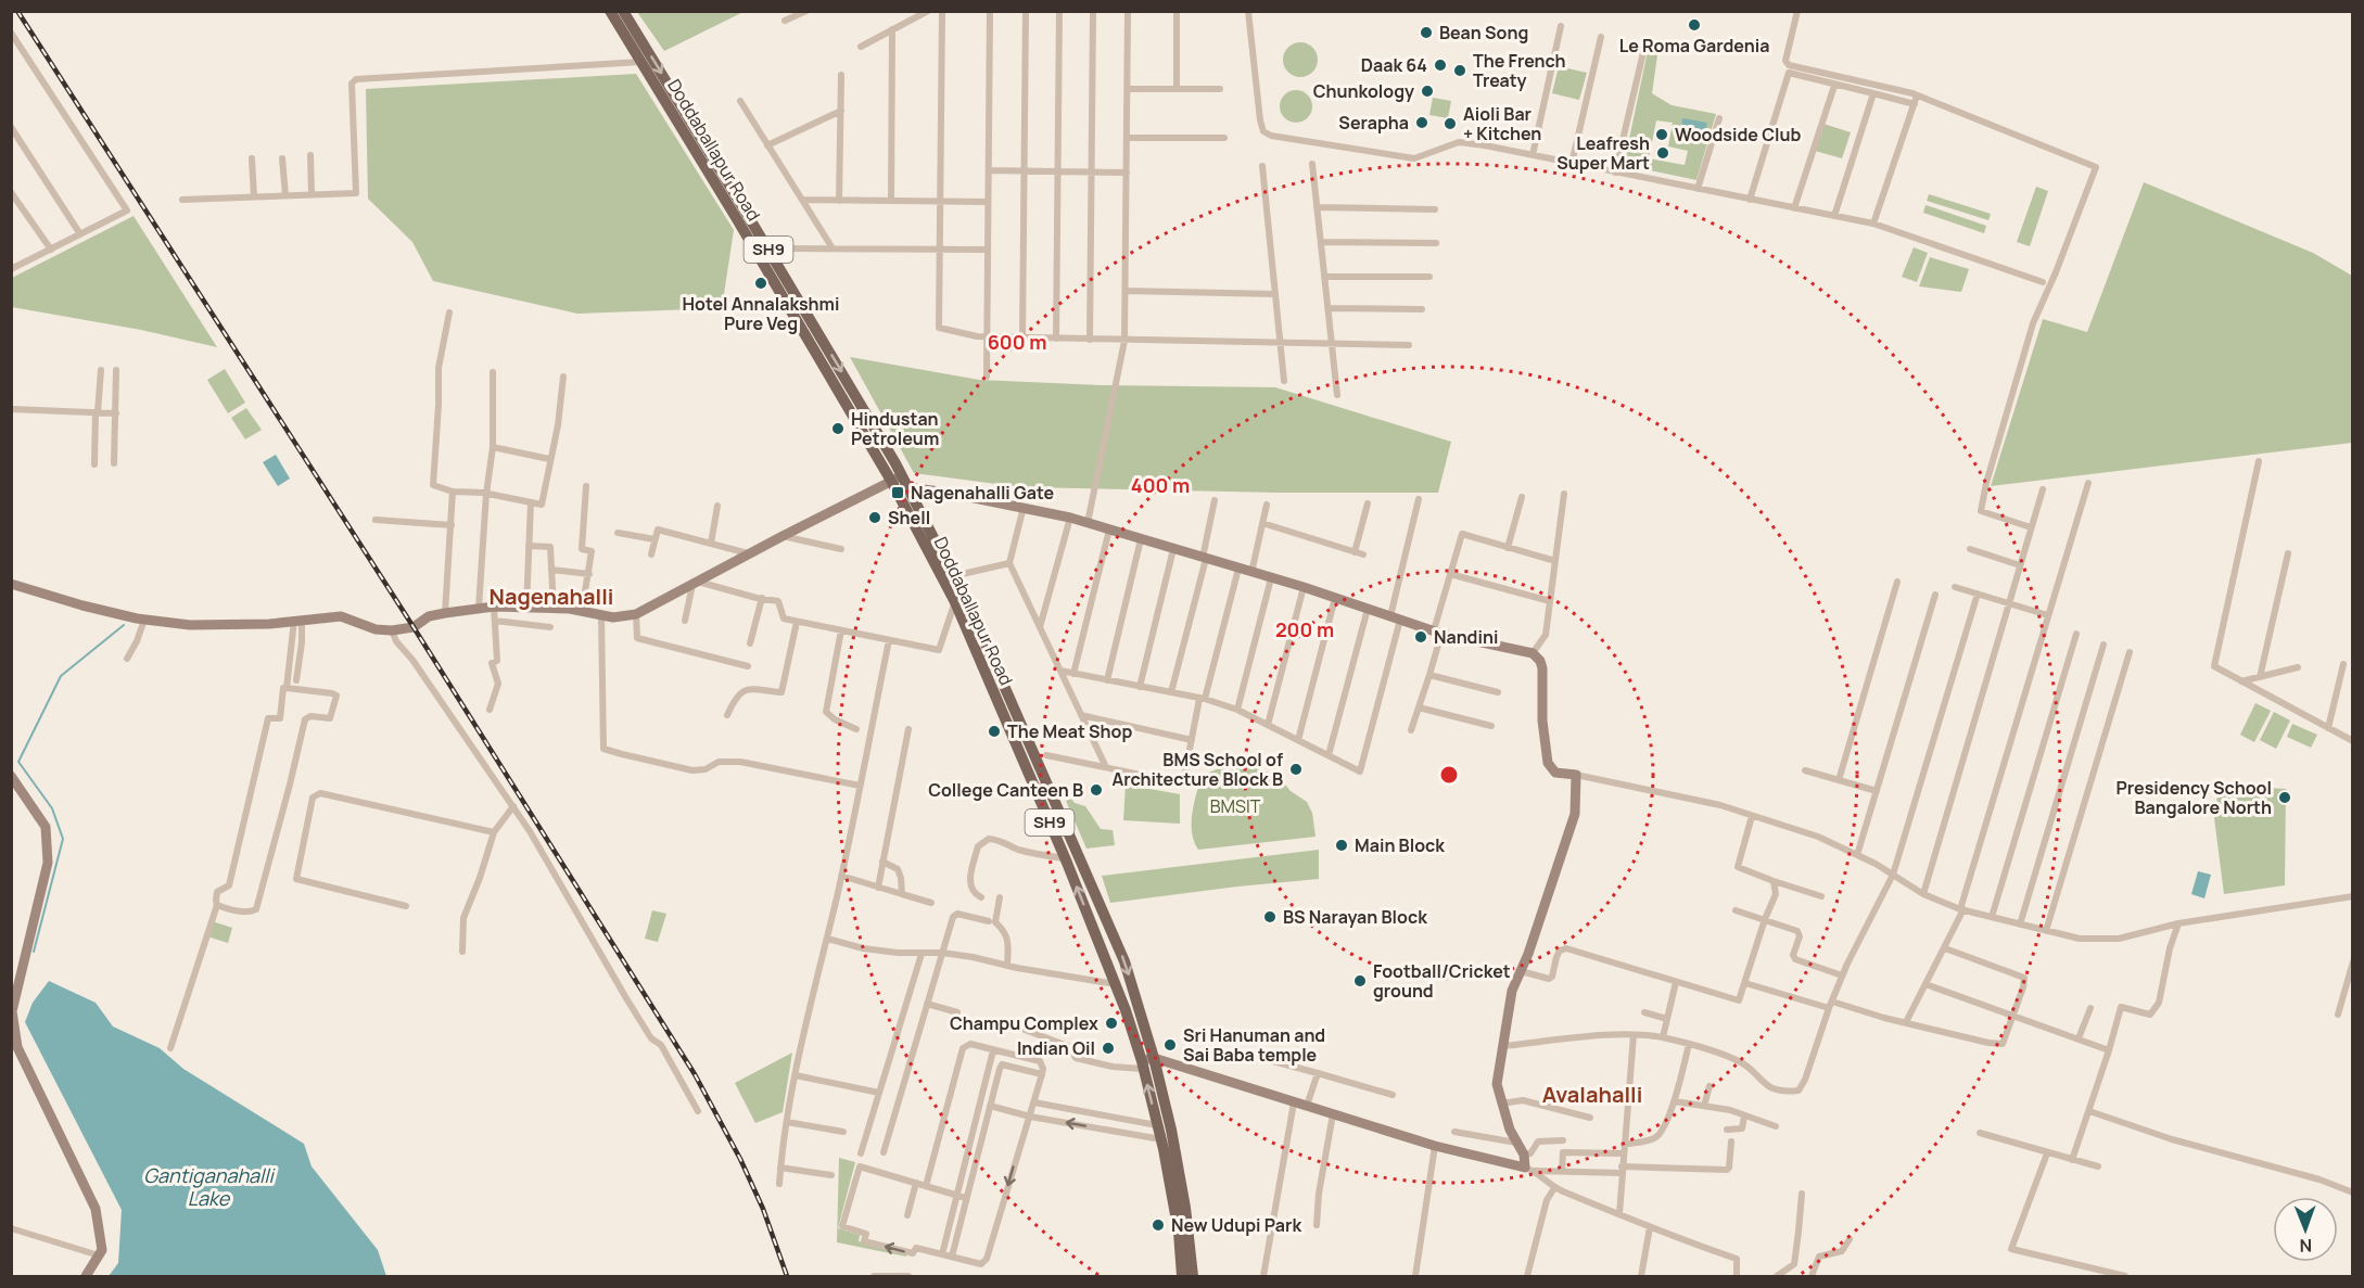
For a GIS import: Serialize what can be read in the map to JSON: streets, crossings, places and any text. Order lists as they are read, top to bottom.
{
  "streets": {
    "main road": ["Doddaballapur Road", "SH9"]
  },
  "districts": ["Nagenahalli", "Avalahalli"],
  "water": ["Gantiganahalli Lake"],
  "parks": ["BMSIT"],
  "places": {
    "other": [
      "Le Roma Gardenia",
      "Bean Song",
      "Daak 64",
      "The French Treaty",
      "Chunkology",
      "Serapha",
      "Aioli Bar + Kitchen",
      "Woodside Club",
      "Leafresh Super Mart",
      "Hotel Annalakshmi Pure Veg",
      "Hindustan Petroleum",
      "Shell",
      "Nandini",
      "The Meat Shop",
      "BMS School of Architecture Block B",
      "College Canteen B",
      "Presidency School Bangalore North",
      "Main Block",
      "BS Narayan Block",
      "Football/Cricket ground",
      "Champu Complex",
      "Sri Hanuman and Sai Baba temple",
      "Indian Oil",
      "New Udupi Park"
    ],
    "transit": ["Nagenahalli Gate"]
  },
  "north": "bottom",
  "rings": ["600 m", "400 m", "200 m"]
}
